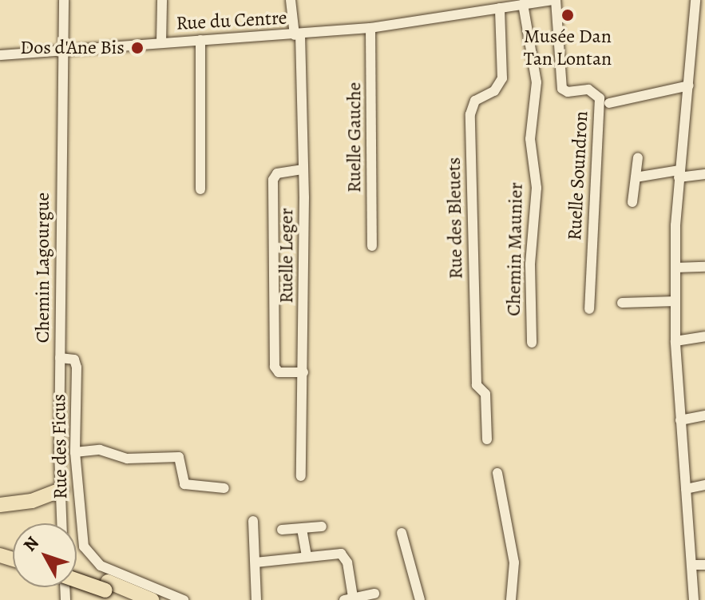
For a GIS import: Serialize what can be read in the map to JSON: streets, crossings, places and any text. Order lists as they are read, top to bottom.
{
  "streets": {
    "street": [
      "Rue du Centre",
      "Ruelle Gauche",
      "Ruelle Soundron",
      "Rue des Bleuets",
      "Chemin Maunier",
      "Ruelle Leger",
      "Chemin Lagourgue",
      "Rue des Ficus"
    ]
  },
  "crossings": [
    ["Rue du Centre", "Ruelle Gauche"],
    ["Rue du Centre", "Ruelle Soundron"],
    ["Rue du Centre", "Rue des Bleuets"],
    ["Rue du Centre", "Chemin Maunier"],
    ["Rue du Centre", "Ruelle Leger"],
    ["Rue du Centre", "Chemin Lagourgue"],
    ["Chemin Lagourgue", "Rue des Ficus"]
  ],
  "places": ["Musée Dan Tan Lontan", "Dos d'Ane Bis"],
  "north": "top left"
}
